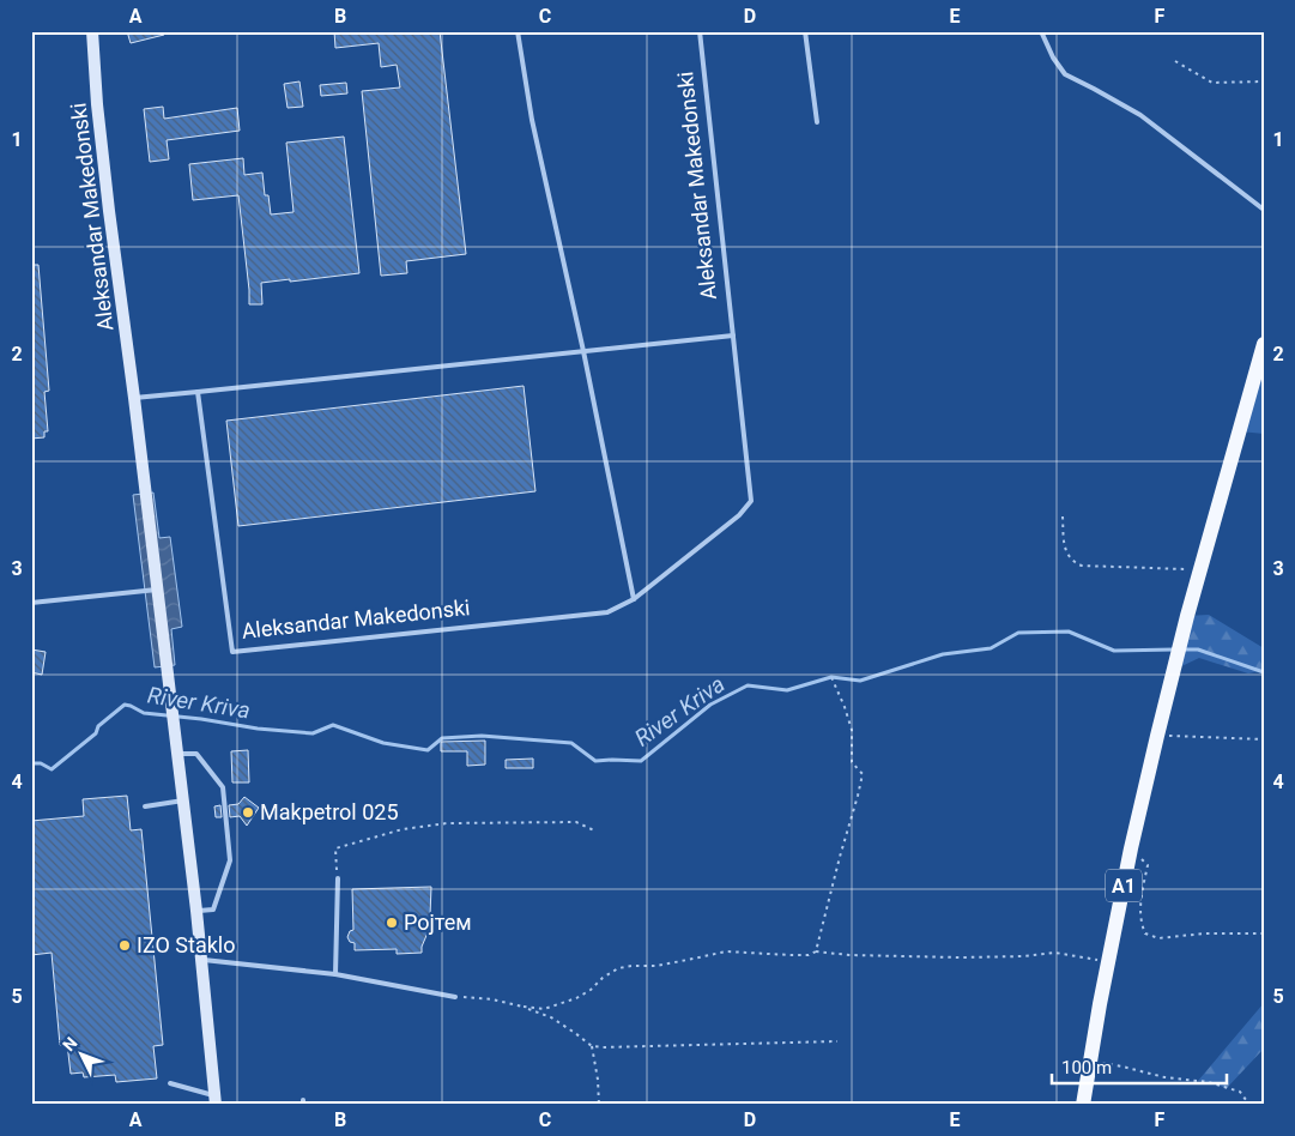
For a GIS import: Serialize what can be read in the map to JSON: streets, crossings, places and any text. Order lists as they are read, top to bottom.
{
  "streets": {
    "main road": ["Aleksandar Makedonski", "A1"]
  },
  "water": ["River Kriva"],
  "places": ["Makpetrol 025", "Ројтем", "IZO Staklo"],
  "scale_bar": "100 m",
  "north": "top left",
  "grid": {
    "columns": [
      "A",
      "B",
      "C",
      "D",
      "E",
      "F"
    ],
    "rows": [
      "1",
      "2",
      "3",
      "4",
      "5"
    ]
  }
}
